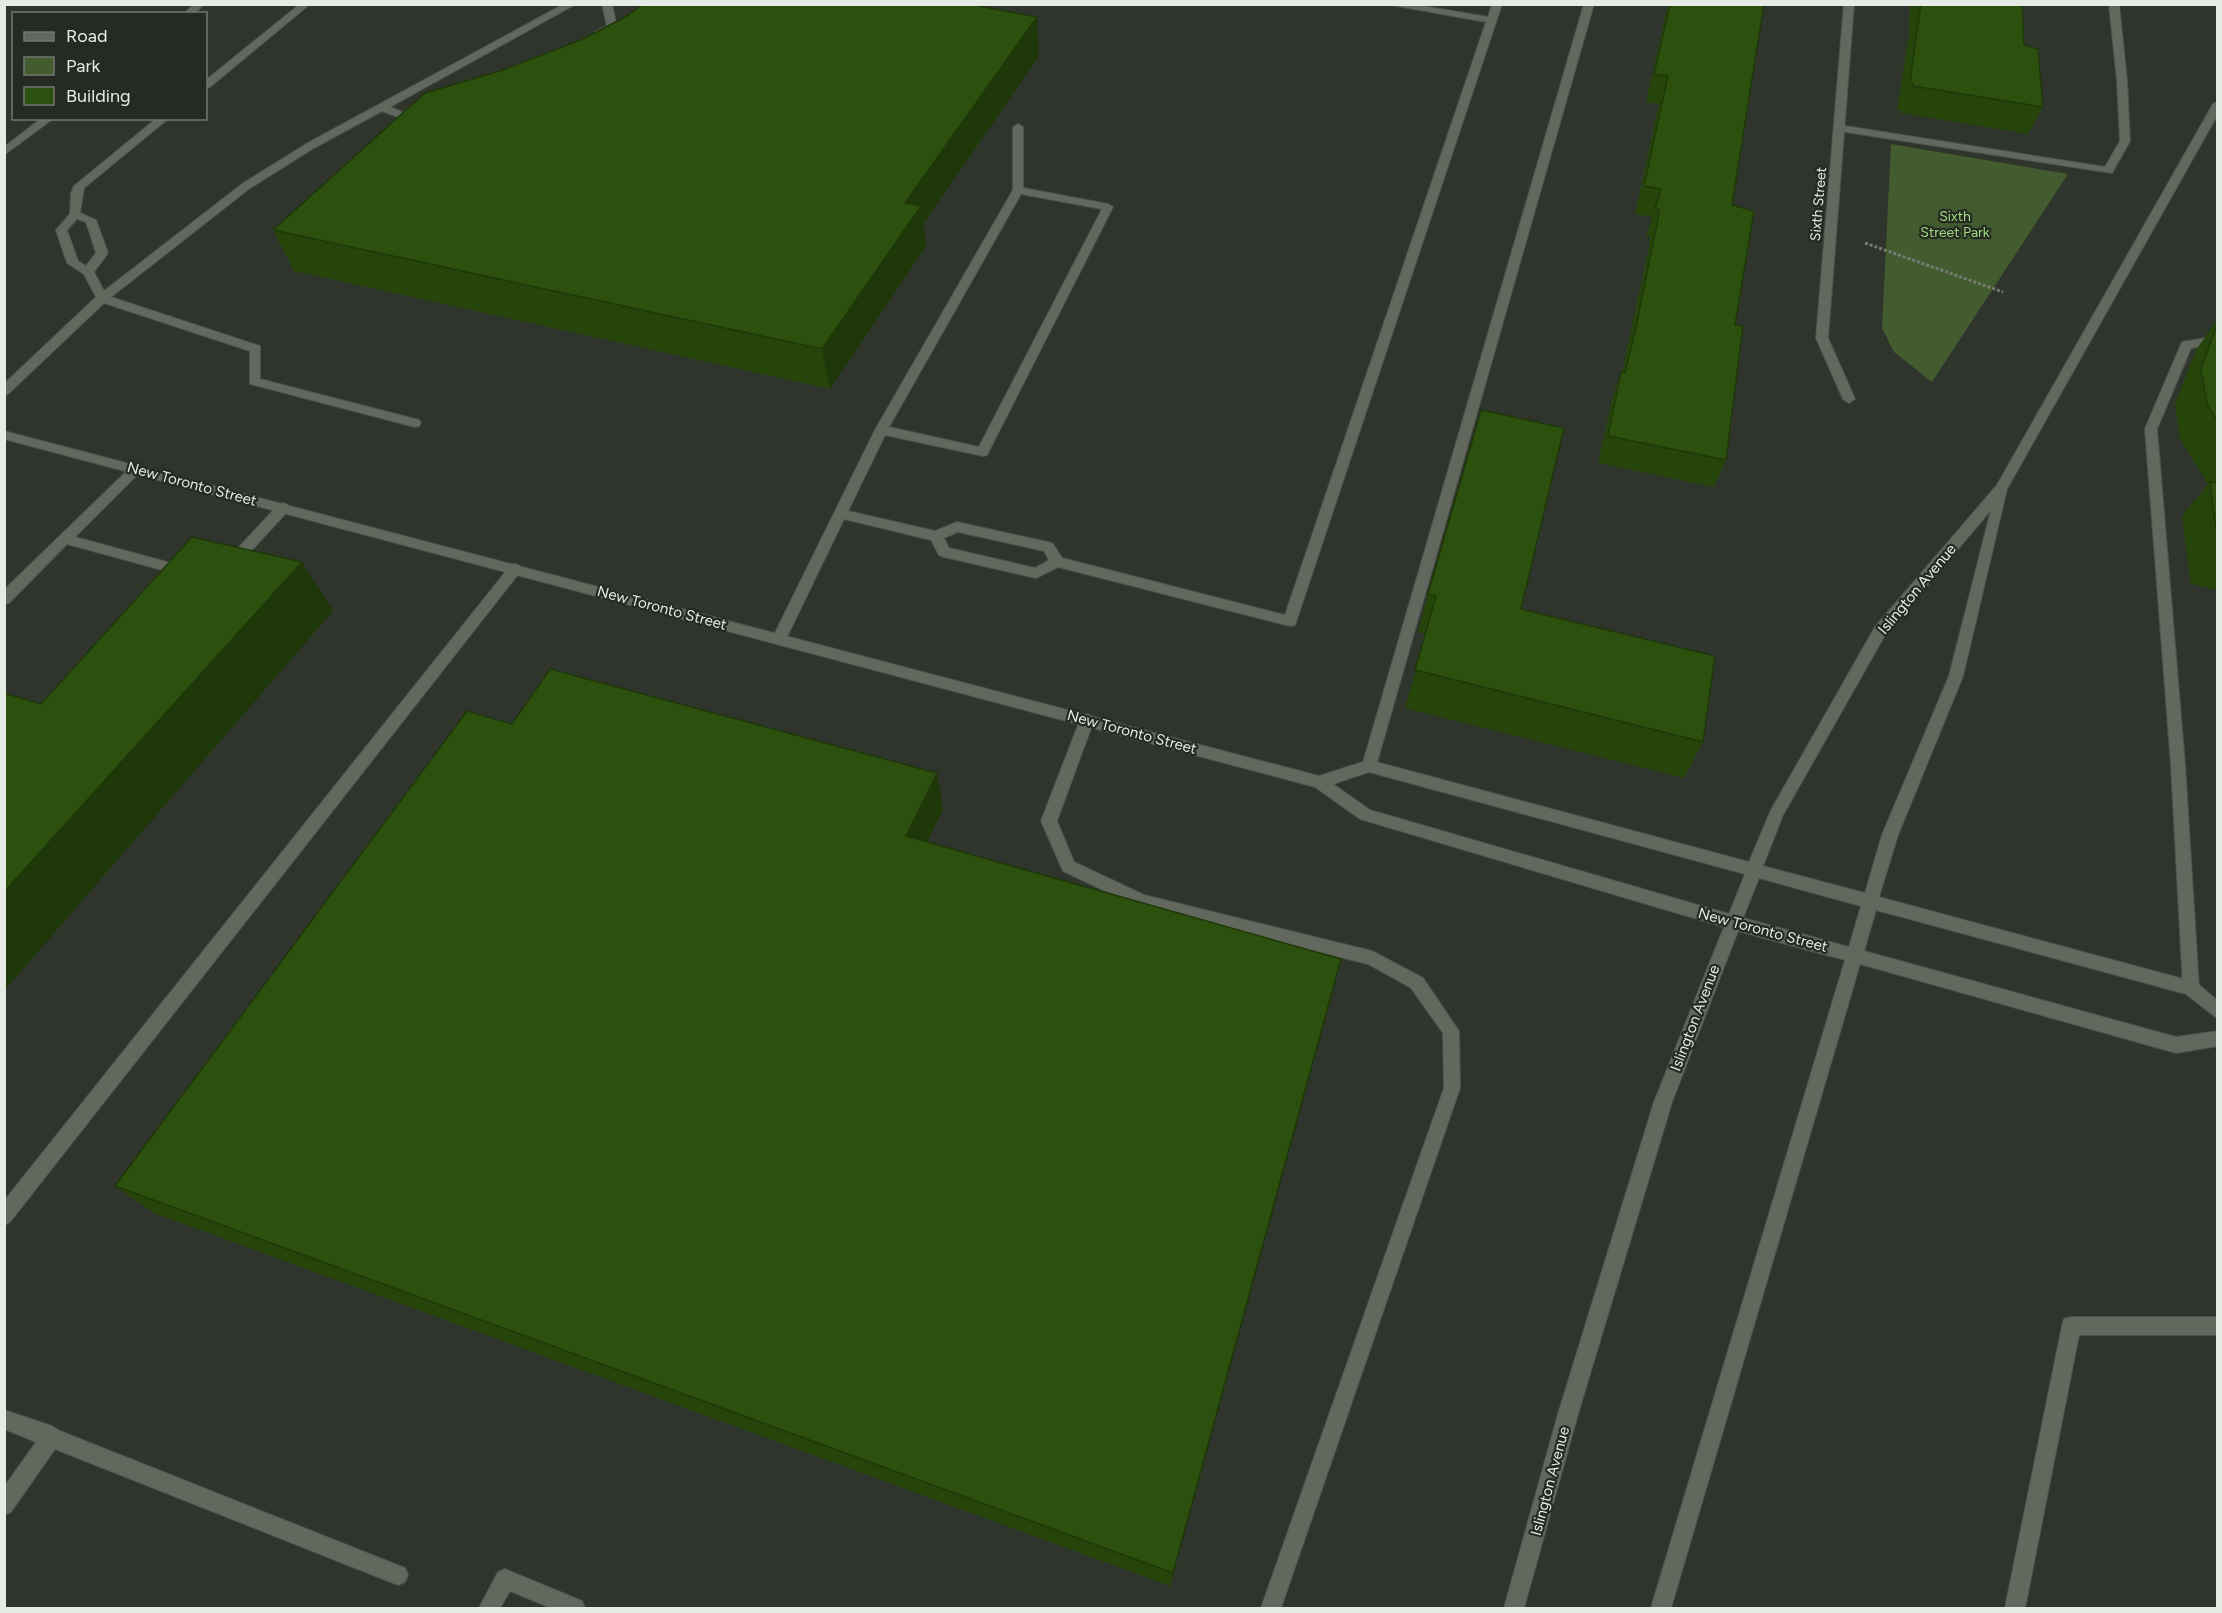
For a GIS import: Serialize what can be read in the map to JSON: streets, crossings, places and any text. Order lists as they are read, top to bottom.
{
  "streets": {
    "street": ["Sixth Street", "New Toronto Street", "Islington Avenue"]
  },
  "crossings": [
    ["New Toronto Street", "Islington Avenue"]
  ],
  "parks": ["Sixth Street Park"],
  "legend": ["Road", "Park", "Building"]
}
